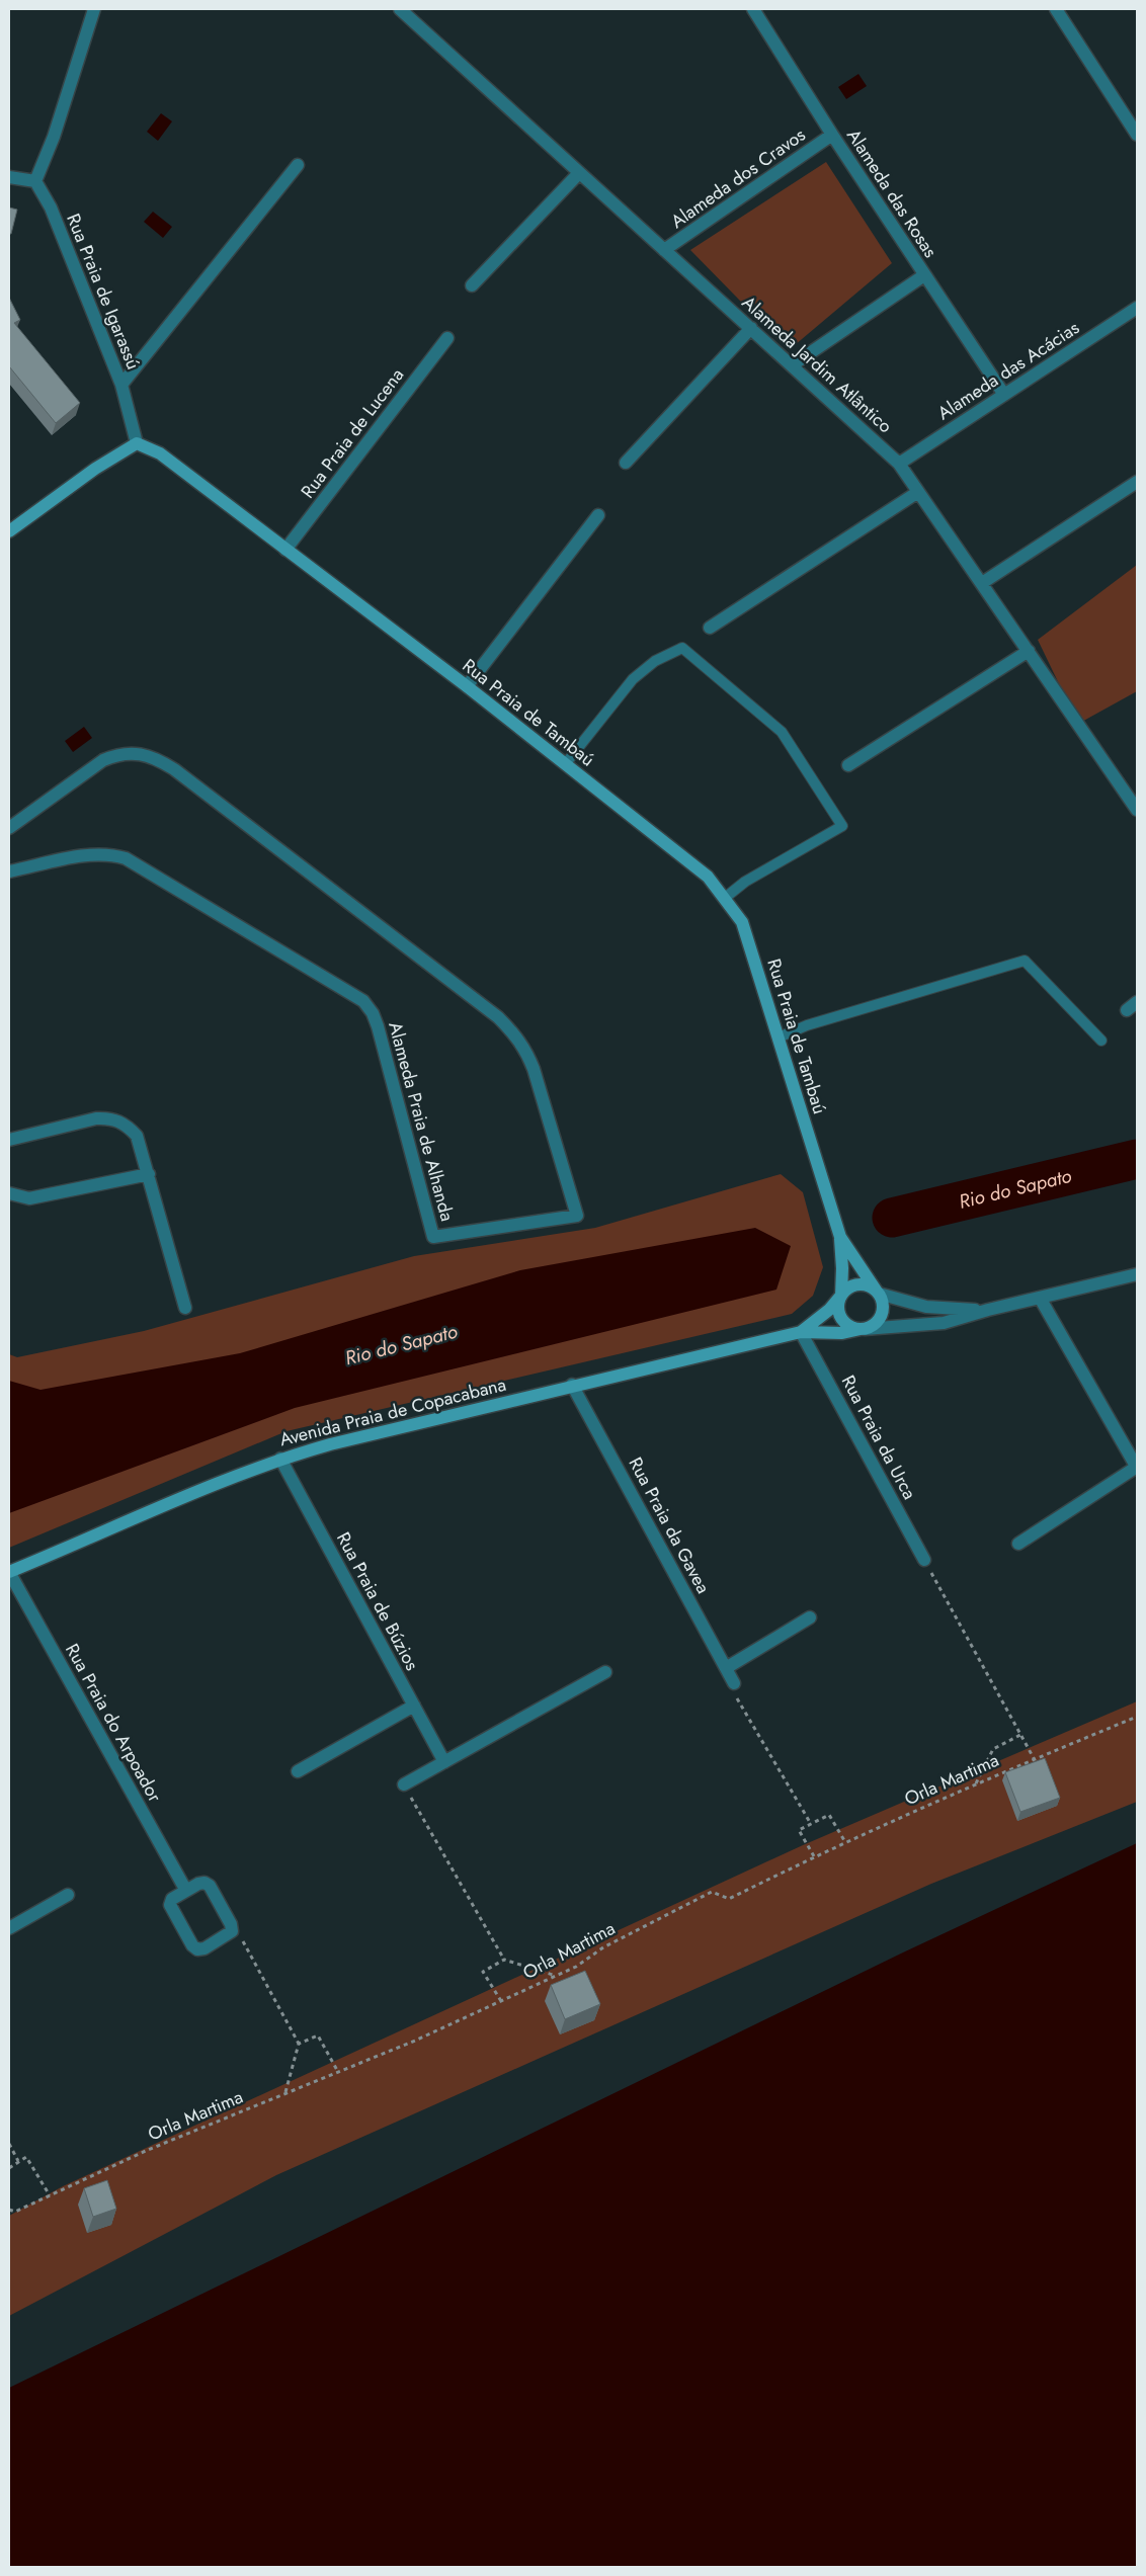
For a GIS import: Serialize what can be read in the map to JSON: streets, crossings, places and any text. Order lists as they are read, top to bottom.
{
  "streets": {
    "street": [
      "Alameda dos Cravos",
      "Alameda das Rosas",
      "Rua Praia de Igarassú",
      "Alameda Jardim Atlântico",
      "Alameda das Acácias",
      "Rua Praia de Lucena",
      "Rua Praia de Tambaú",
      "Alameda Praia de Alhanda",
      "Avenida Praia de Copacabana",
      "Rua Praia da Urca",
      "Rua Praia da Gavea",
      "Rua Praia de Búzios",
      "Rua Praia do Arpoador"
    ],
    "path": ["Orla Martima"]
  },
  "crossings": [
    ["Alameda dos Cravos", "Alameda das Rosas"],
    ["Alameda dos Cravos", "Alameda Jardim Atlântico"],
    ["Alameda das Rosas", "Alameda das Acácias"],
    ["Rua Praia de Igarassú", "Rua Praia de Tambaú"],
    ["Alameda Jardim Atlântico", "Alameda das Acácias"],
    ["Rua Praia de Lucena", "Rua Praia de Tambaú"],
    ["Rua Praia de Tambaú", "Avenida Praia de Copacabana"],
    ["Avenida Praia de Copacabana", "Rua Praia da Urca"],
    ["Avenida Praia de Copacabana", "Rua Praia da Gavea"],
    ["Avenida Praia de Copacabana", "Rua Praia de Búzios"],
    ["Avenida Praia de Copacabana", "Rua Praia do Arpoador"]
  ],
  "water": ["Rio do Sapato"]
}
